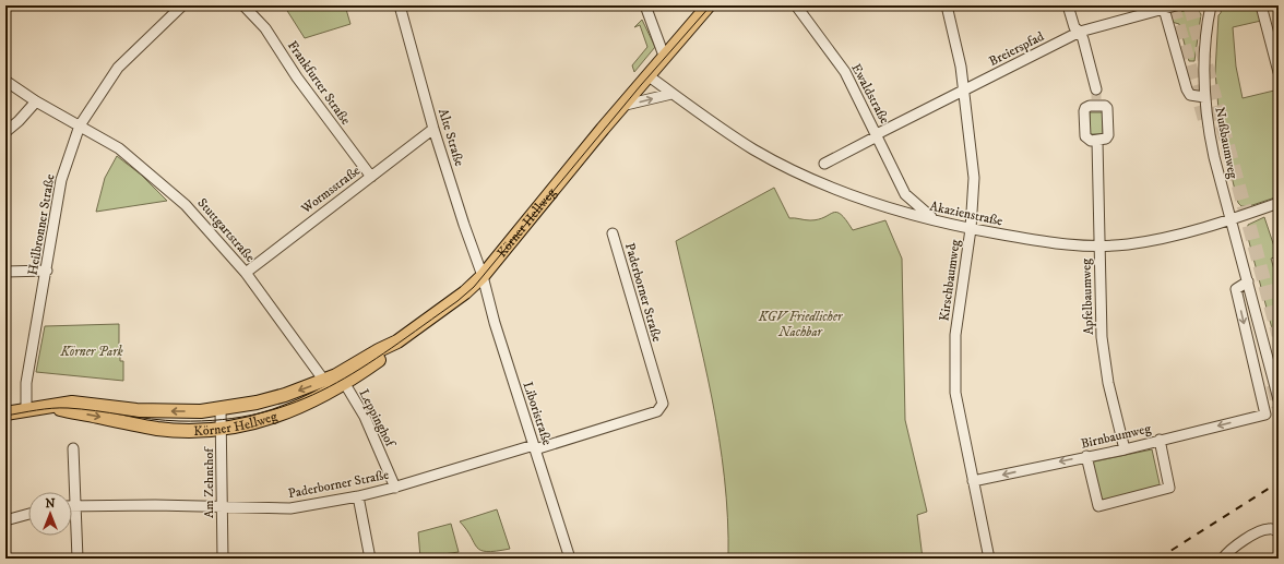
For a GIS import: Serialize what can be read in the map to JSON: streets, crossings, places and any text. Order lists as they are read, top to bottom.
{
  "streets": {
    "main road": ["Körner Hellweg"],
    "street": [
      "Breierspfad",
      "Frankfurter Straße",
      "Ewaldstraße",
      "Alte Straße",
      "Nußbaumweg",
      "Wormsstraße",
      "Akazienstraße",
      "Heilbronner Straße",
      "Stuttgartstraße",
      "Kirschbaumweg",
      "Paderborner Straße",
      "Apfelbaumweg",
      "Liboristraße",
      "Leppinghof",
      "Birnbaumweg",
      "Am Zehnthof"
    ]
  },
  "crossings": [
    ["Breierspfad", "Ewaldstraße"],
    ["Breierspfad", "Kirschbaumweg"],
    ["Frankfurter Straße", "Wormsstraße"],
    ["Ewaldstraße", "Akazienstraße"],
    ["Alte Straße", "Wormsstraße"],
    ["Alte Straße", "Körner Hellweg"],
    ["Alte Straße", "Liboristraße"],
    ["Nußbaumweg", "Akazienstraße"],
    ["Nußbaumweg", "Birnbaumweg"],
    ["Wormsstraße", "Stuttgartstraße"],
    ["Akazienstraße", "Körner Hellweg"],
    ["Akazienstraße", "Kirschbaumweg"],
    ["Akazienstraße", "Apfelbaumweg"],
    ["Körner Hellweg", "Heilbronner Straße"],
    ["Körner Hellweg", "Stuttgartstraße"],
    ["Körner Hellweg", "Liboristraße"],
    ["Körner Hellweg", "Leppinghof"],
    ["Körner Hellweg", "Am Zehnthof"],
    ["Heilbronner Straße", "Stuttgartstraße"],
    ["Kirschbaumweg", "Birnbaumweg"],
    ["Paderborner Straße", "Liboristraße"],
    ["Paderborner Straße", "Leppinghof"],
    ["Paderborner Straße", "Am Zehnthof"],
    ["Apfelbaumweg", "Birnbaumweg"]
  ],
  "parks": ["KGV Friedlicher Nachbar", "Körner Park"],
  "north": "top"
}
